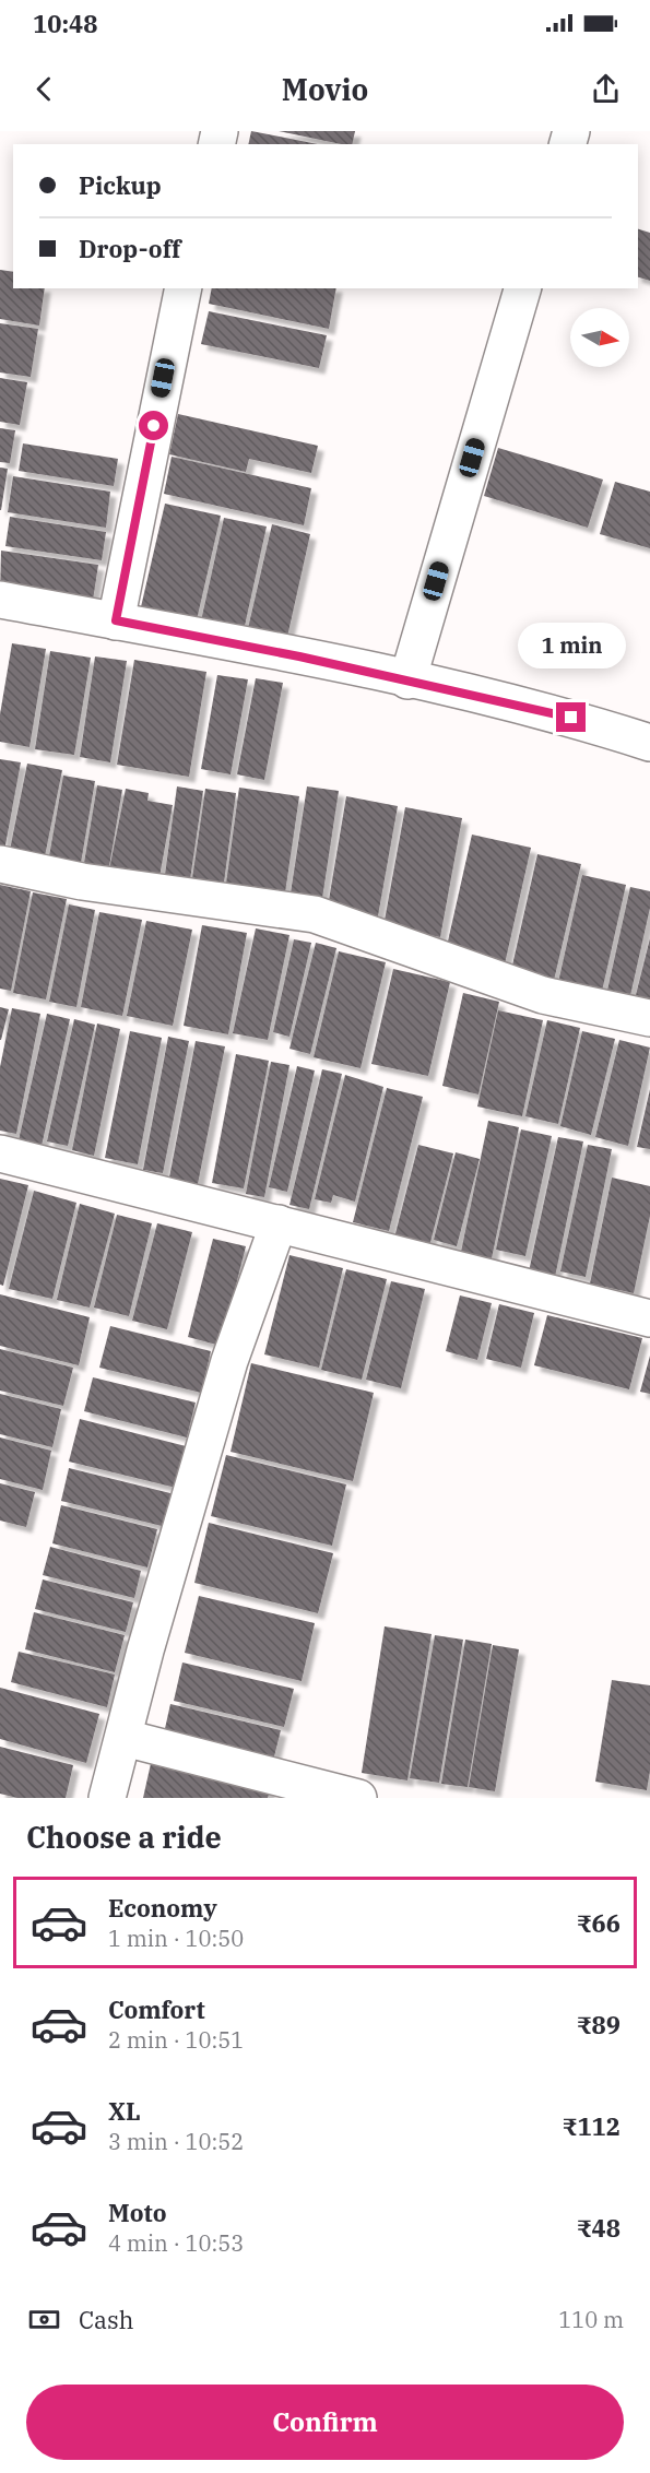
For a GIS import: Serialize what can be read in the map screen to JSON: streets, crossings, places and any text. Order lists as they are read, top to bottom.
{
  "north": "right",
  "page": {
    "status": "10:48",
    "header": "Movio",
    "banner": ["Pickup", "Drop-off"],
    "bubble": "1 min",
    "heading": "Choose a ride",
    "list": [
      {
        "name": "Economy",
        "note": "1 min · 10:50",
        "value": "₹66"
      },
      {
        "name": "Comfort",
        "note": "2 min · 10:51",
        "value": "₹89"
      },
      {
        "name": "XL",
        "note": "3 min · 10:52",
        "value": "₹112"
      },
      {
        "name": "Moto",
        "note": "4 min · 10:53",
        "value": "₹48"
      }
    ],
    "pay": ["Cash", "110 m"],
    "buttons": "Confirm"
  }
}
